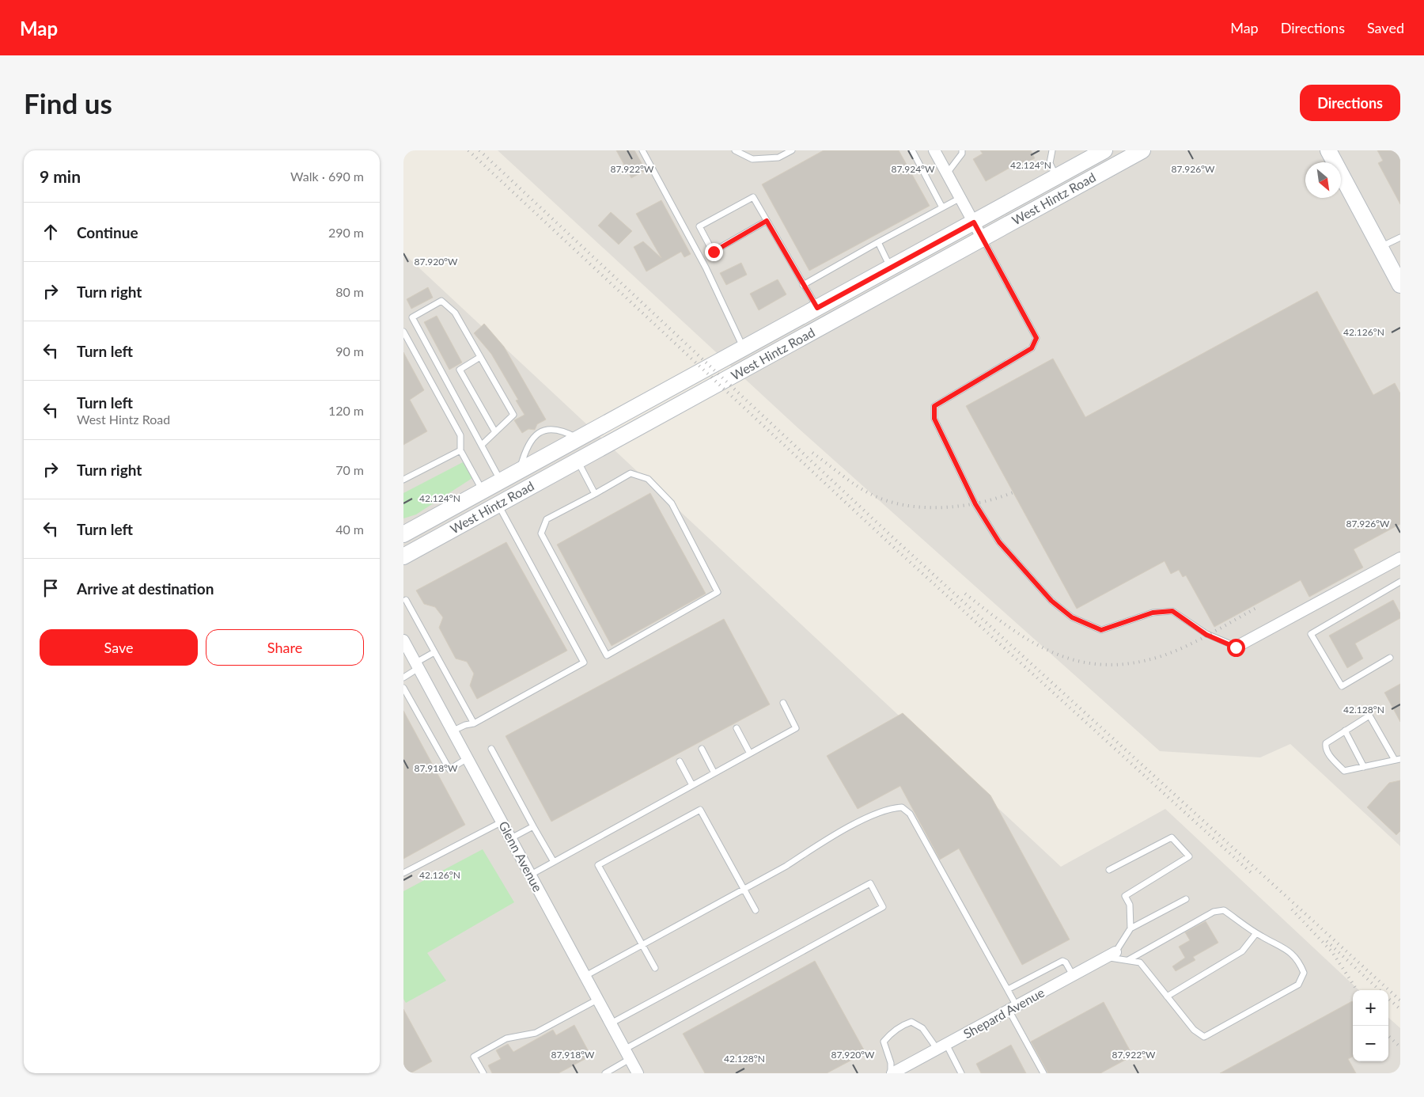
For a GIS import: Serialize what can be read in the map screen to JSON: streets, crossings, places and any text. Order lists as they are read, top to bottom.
{
  "streets": {
    "main road": ["West Hintz Road"],
    "street": ["Glenn Avenue", "Shepard Avenue"]
  },
  "north": "bottom right",
  "page": {
    "header": "Map",
    "nav": ["Map", "Directions", "Saved"],
    "buttons": [
      "Directions",
      ["Save", "Share"]
    ],
    "title": "Find us",
    "heading": ["9 min", "Walk · 690 m"],
    "list": [
      ["Continue", "290 m"],
      ["Turn right", "80 m"],
      ["Turn left", "90 m"],
      ["Turn left", "West Hintz Road", "120 m"],
      ["Turn right", "70 m"],
      ["Turn left", "40 m"],
      "Arrive at destination"
    ],
    "map_buttons": ["+", "−"]
  },
  "coordinates": [
    "42.124°N",
    "87.922°W",
    "87.924°W",
    "87.926°W",
    "87.920°W",
    "42.126°N",
    "42.128°N",
    "87.918°W"
  ]
}
